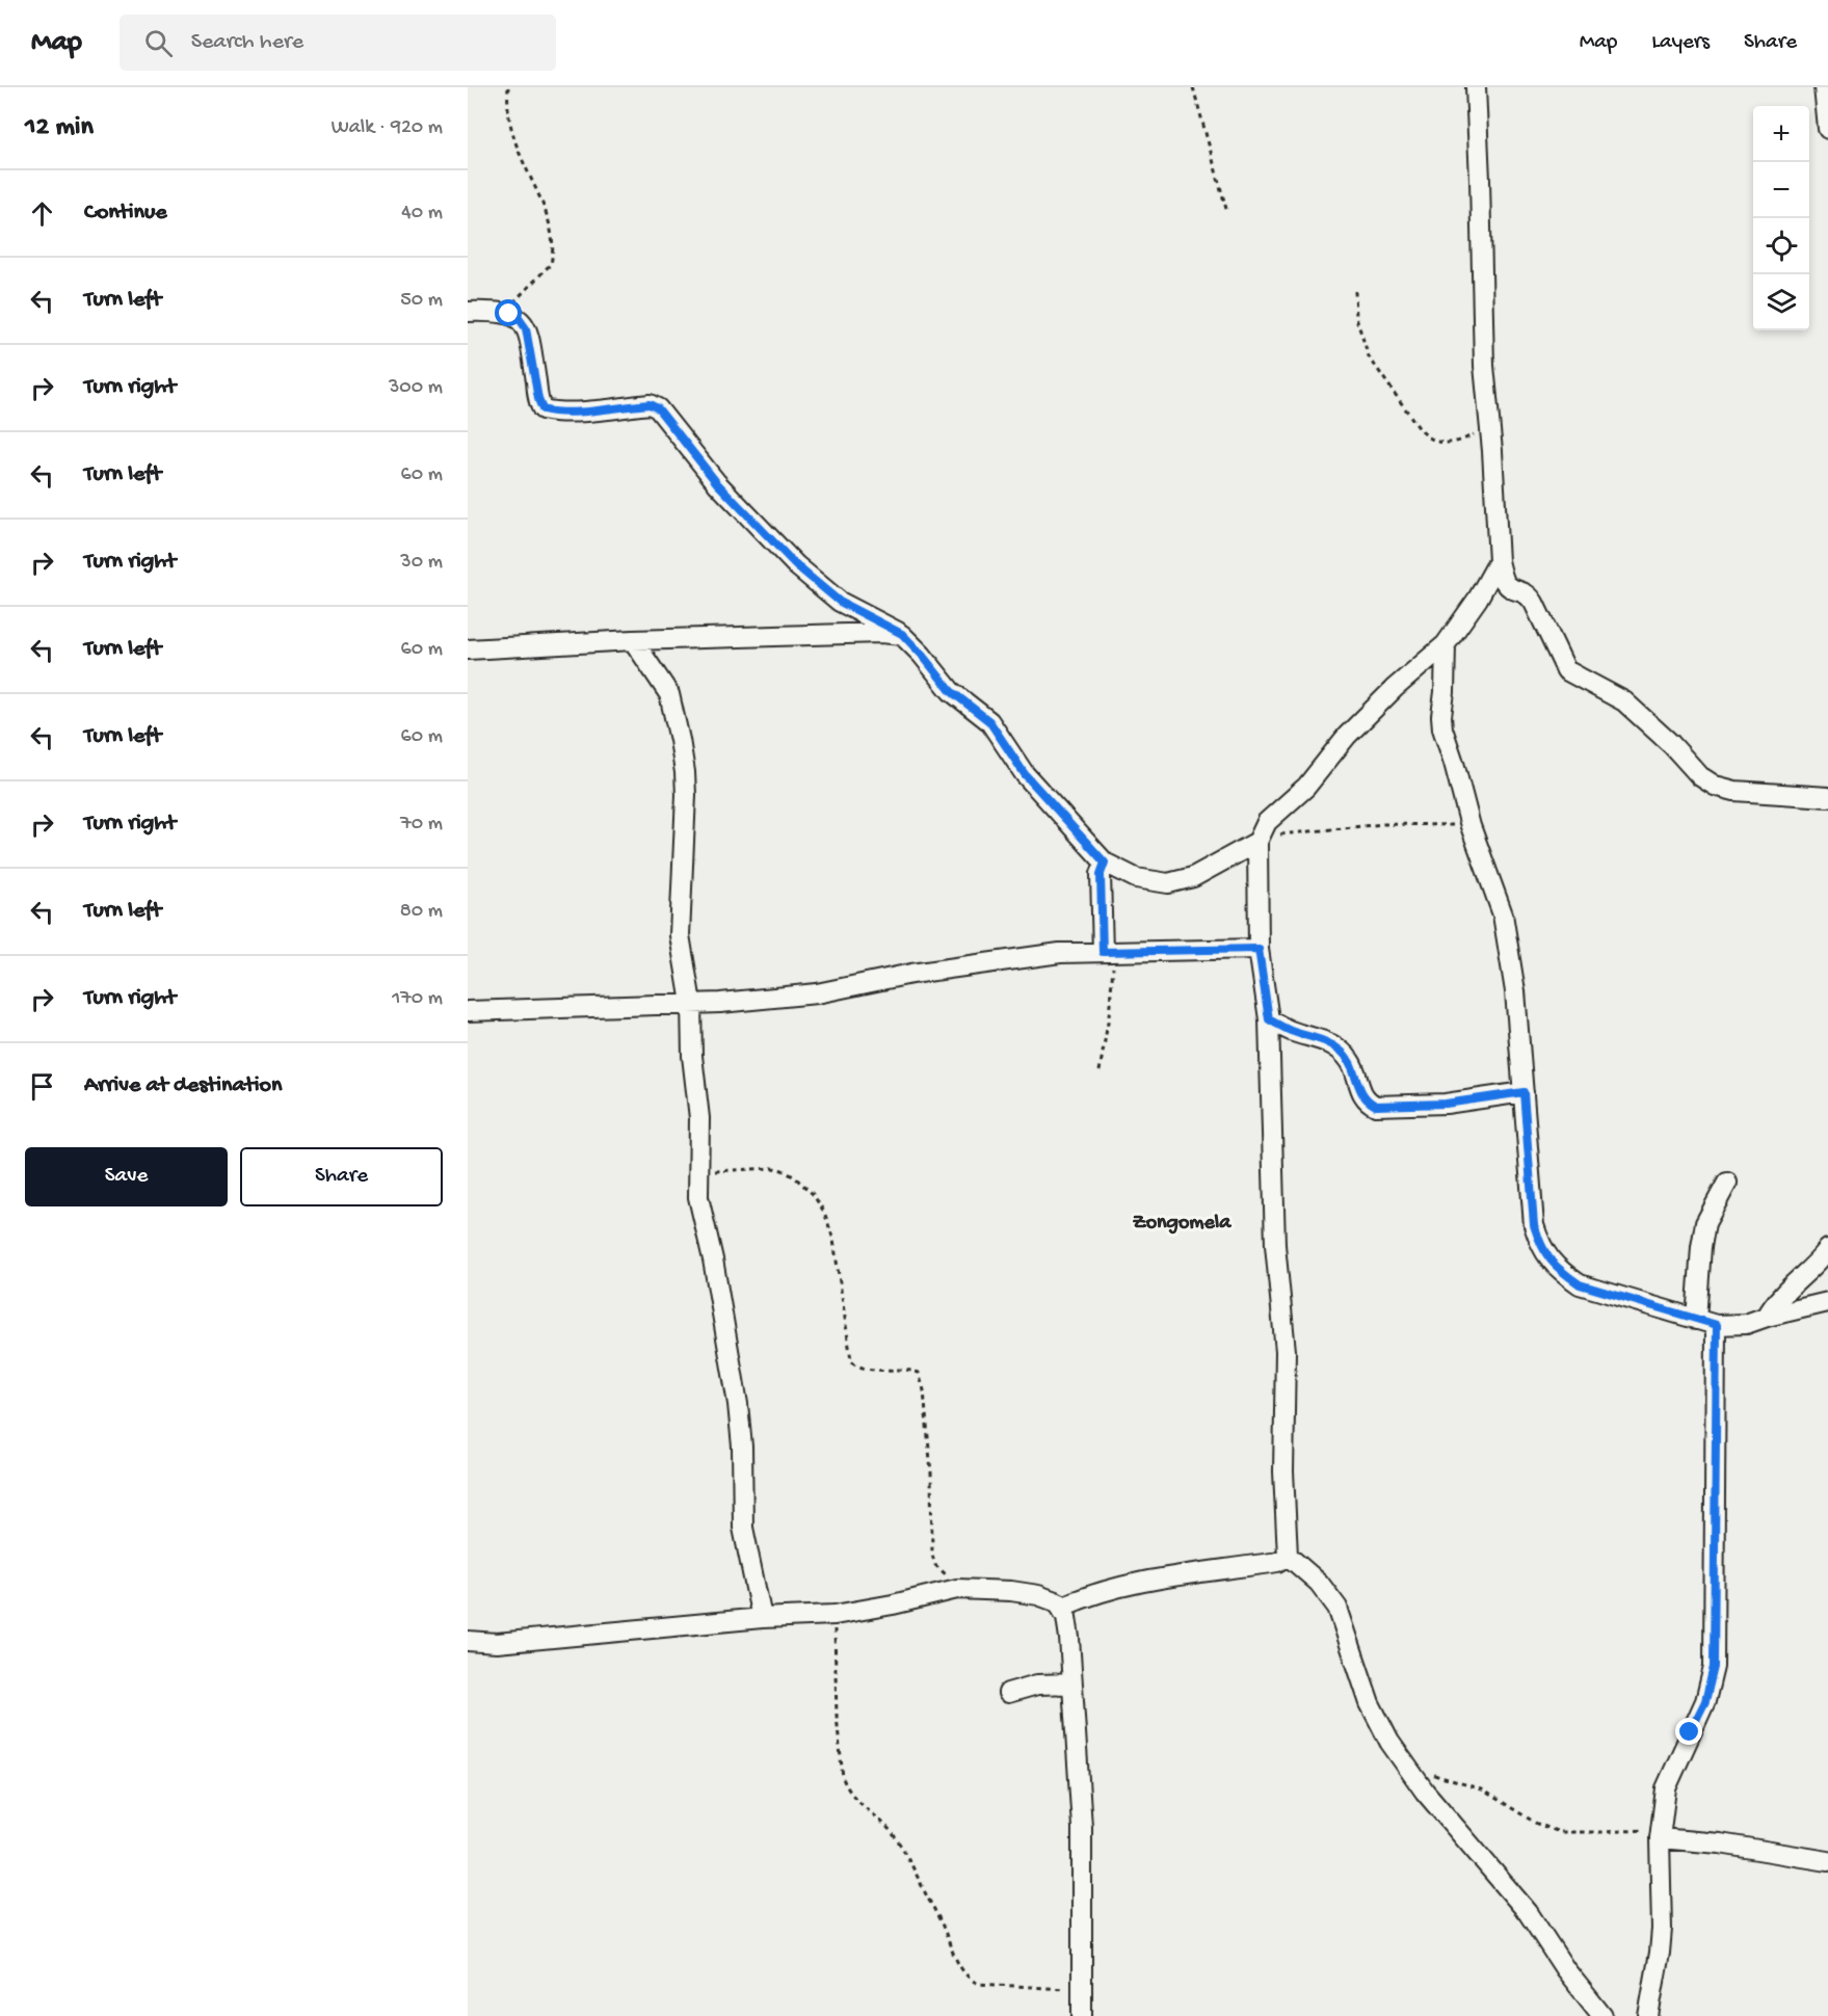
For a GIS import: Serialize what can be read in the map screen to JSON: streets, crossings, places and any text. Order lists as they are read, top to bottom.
{
  "districts": ["Zongomela"],
  "page": {
    "header": "Map",
    "search": "Search here",
    "nav": ["Map", "Layers", "Share"],
    "heading": ["12 min", "Walk · 920 m"],
    "map_buttons": ["+", "−"],
    "list": [
      ["Continue", "40 m"],
      ["Turn left", "50 m"],
      ["Turn right", "300 m"],
      ["Turn left", "60 m"],
      ["Turn right", "30 m"],
      ["Turn left", "60 m"],
      ["Turn left", "60 m"],
      ["Turn right", "70 m"],
      ["Turn left", "80 m"],
      ["Turn right", "170 m"],
      "Arrive at destination"
    ],
    "buttons": ["Save", "Share"]
  }
}
